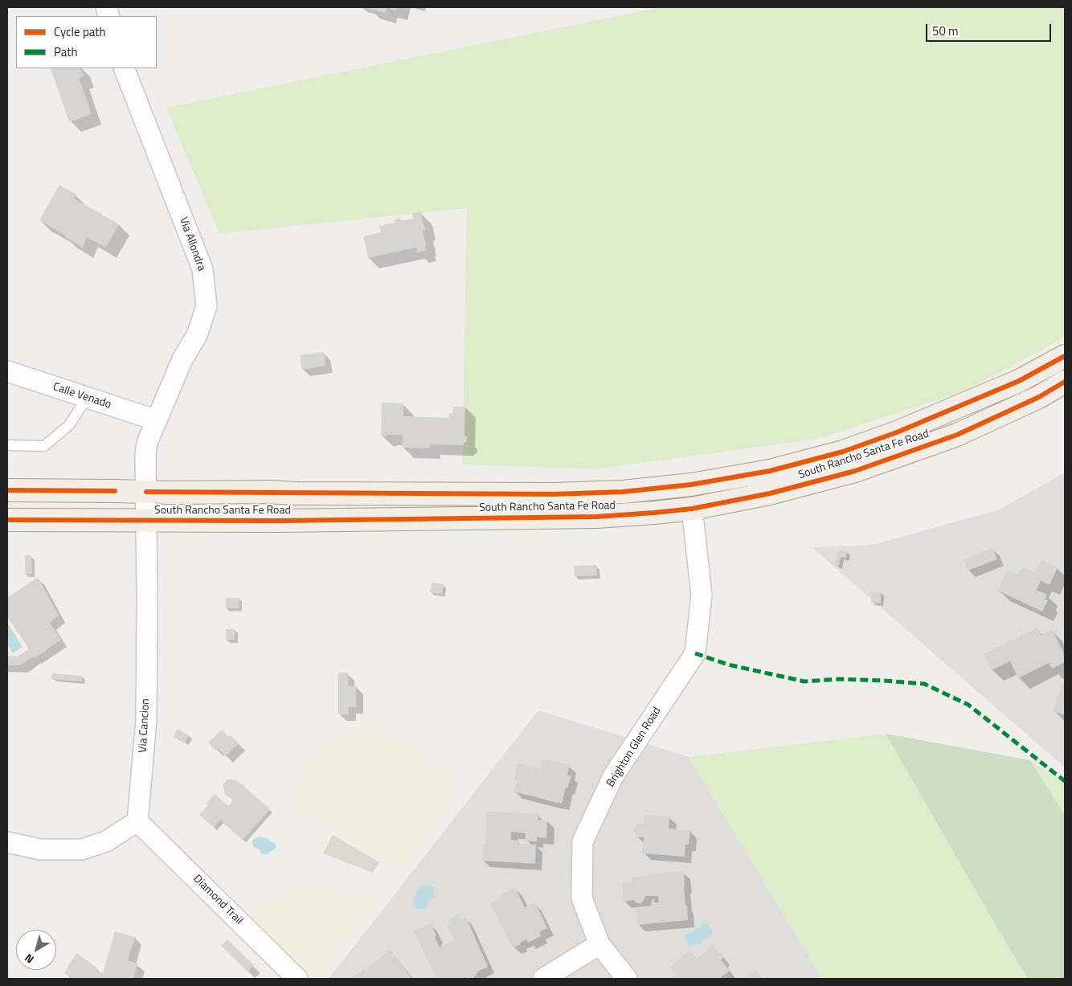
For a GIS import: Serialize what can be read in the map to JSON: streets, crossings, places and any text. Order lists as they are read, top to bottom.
{
  "streets": {
    "main road": ["South Rancho Santa Fe Road"],
    "street": [
      "Via Allondra",
      "Calle Venado",
      "Via Cancion",
      "Brighton Glen Road",
      "Diamond Trail"
    ]
  },
  "crossings": [
    ["Via Allondra", "Calle Venado"],
    ["Via Allondra", "South Rancho Santa Fe Road"],
    ["Via Allondra", "Via Cancion"],
    ["South Rancho Santa Fe Road", "Via Cancion"],
    ["South Rancho Santa Fe Road", "Brighton Glen Road"],
    ["Via Cancion", "Diamond Trail"]
  ],
  "legend": ["Cycle path", "Path"],
  "scale_bar": "50 m",
  "north": "bottom left"
}
